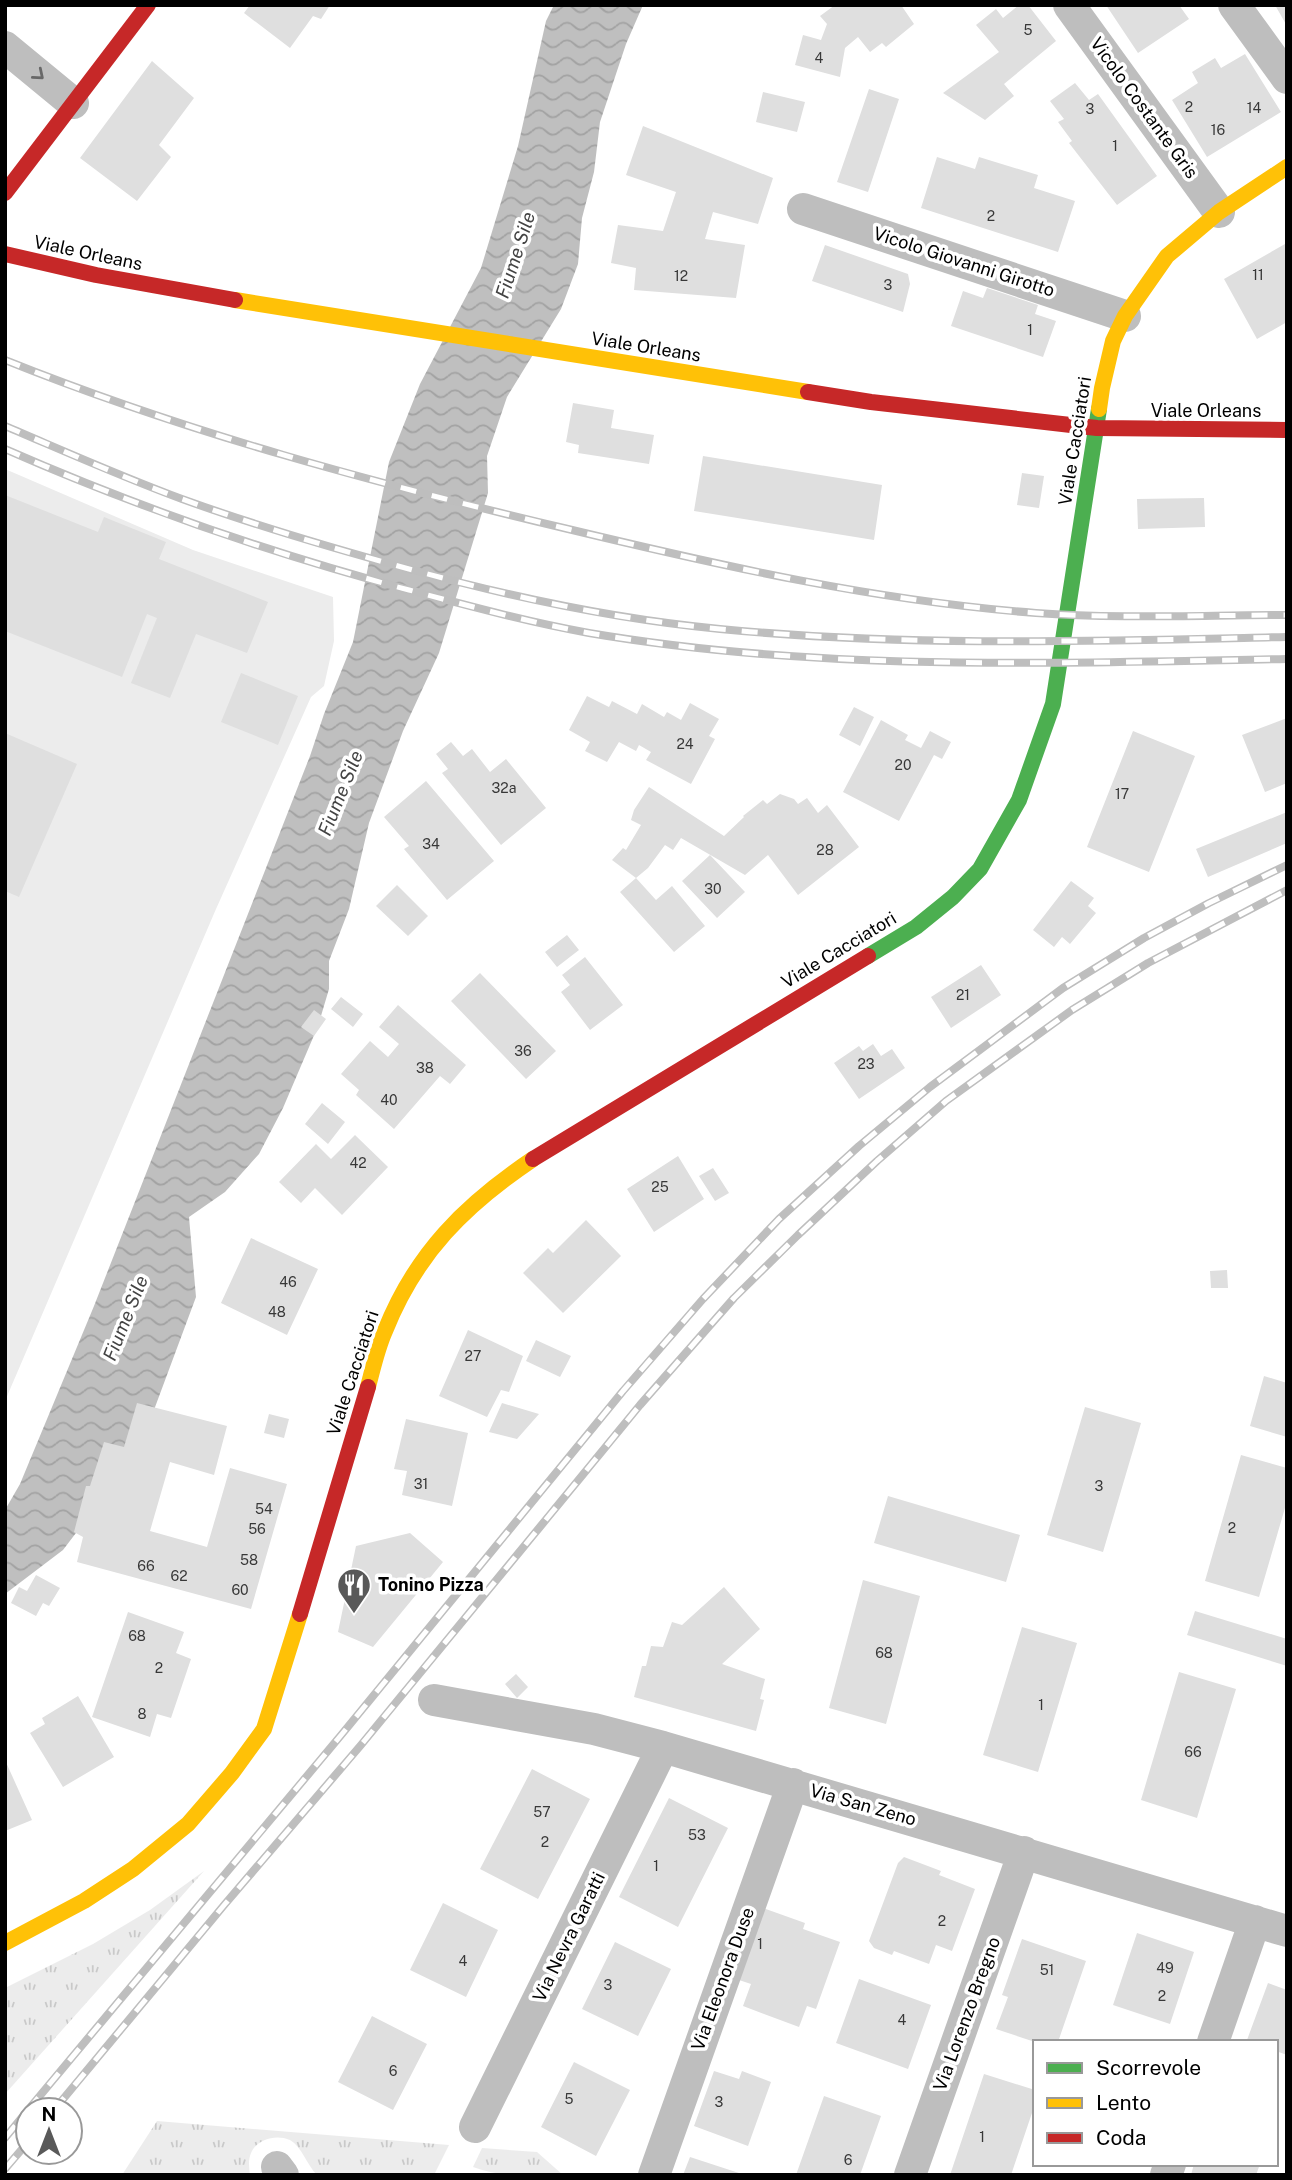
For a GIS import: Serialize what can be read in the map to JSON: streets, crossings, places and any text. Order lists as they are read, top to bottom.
{
  "streets": {
    "street": [
      "Vicolo Costante Gris",
      "Viale Orleans",
      "Vicolo Giovanni Girotto",
      "Viale Cacciatori",
      "Via San Zeno",
      "Via Nevra Garatti",
      "Via Eleonora Duse",
      "Via Lorenzo Bregno"
    ]
  },
  "crossings": [
    ["Vicolo Costante Gris", "Viale Cacciatori"],
    ["Viale Orleans", "Viale Cacciatori"],
    ["Vicolo Giovanni Girotto", "Viale Cacciatori"],
    ["Via San Zeno", "Via Nevra Garatti"],
    ["Via San Zeno", "Via Eleonora Duse"],
    ["Via San Zeno", "Via Lorenzo Bregno"]
  ],
  "water": ["Fiume Sile"],
  "places": {
    "restaurant": ["Tonino Pizza"]
  },
  "house_numbers": [
    "5",
    "4",
    "2",
    "14",
    "3",
    "16",
    "1",
    "2",
    "11",
    "12",
    "3",
    "1",
    "24",
    "20",
    "32a",
    "17",
    "34",
    "28",
    "30",
    "21",
    "36",
    "23",
    "38",
    "40",
    "42",
    "25",
    "46",
    "48",
    "27",
    "31",
    "3",
    "54",
    "2",
    "56",
    "58",
    "66",
    "62",
    "60",
    "68",
    "68",
    "2",
    "1",
    "8",
    "66",
    "57",
    "53",
    "2",
    "1",
    "2",
    "1",
    "4",
    "49",
    "51",
    "3",
    "2",
    "4",
    "6",
    "5",
    "3",
    "1",
    "6"
  ],
  "legend": ["Scorrevole", "Lento", "Coda"],
  "north": "top"
}
